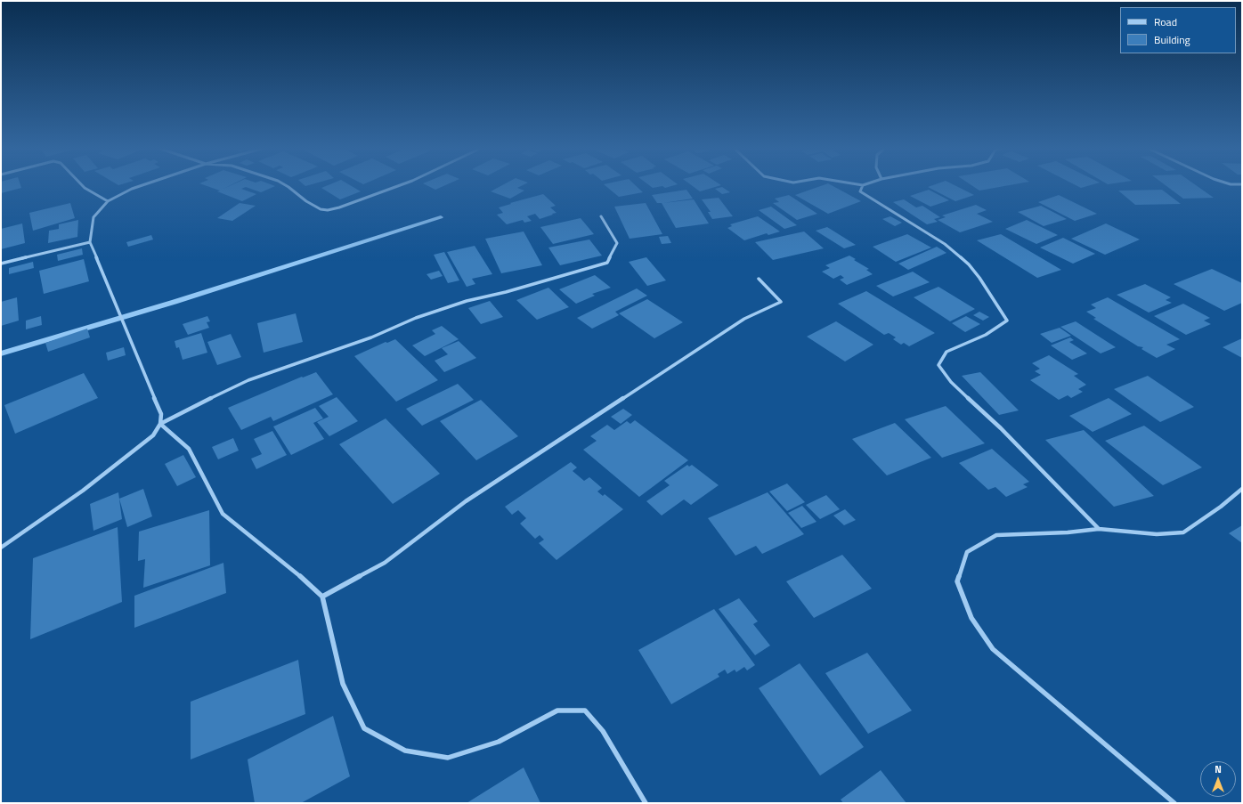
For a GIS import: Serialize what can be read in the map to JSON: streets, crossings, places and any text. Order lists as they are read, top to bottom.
{
  "legend": ["Road", "Building"],
  "north": "top"
}
